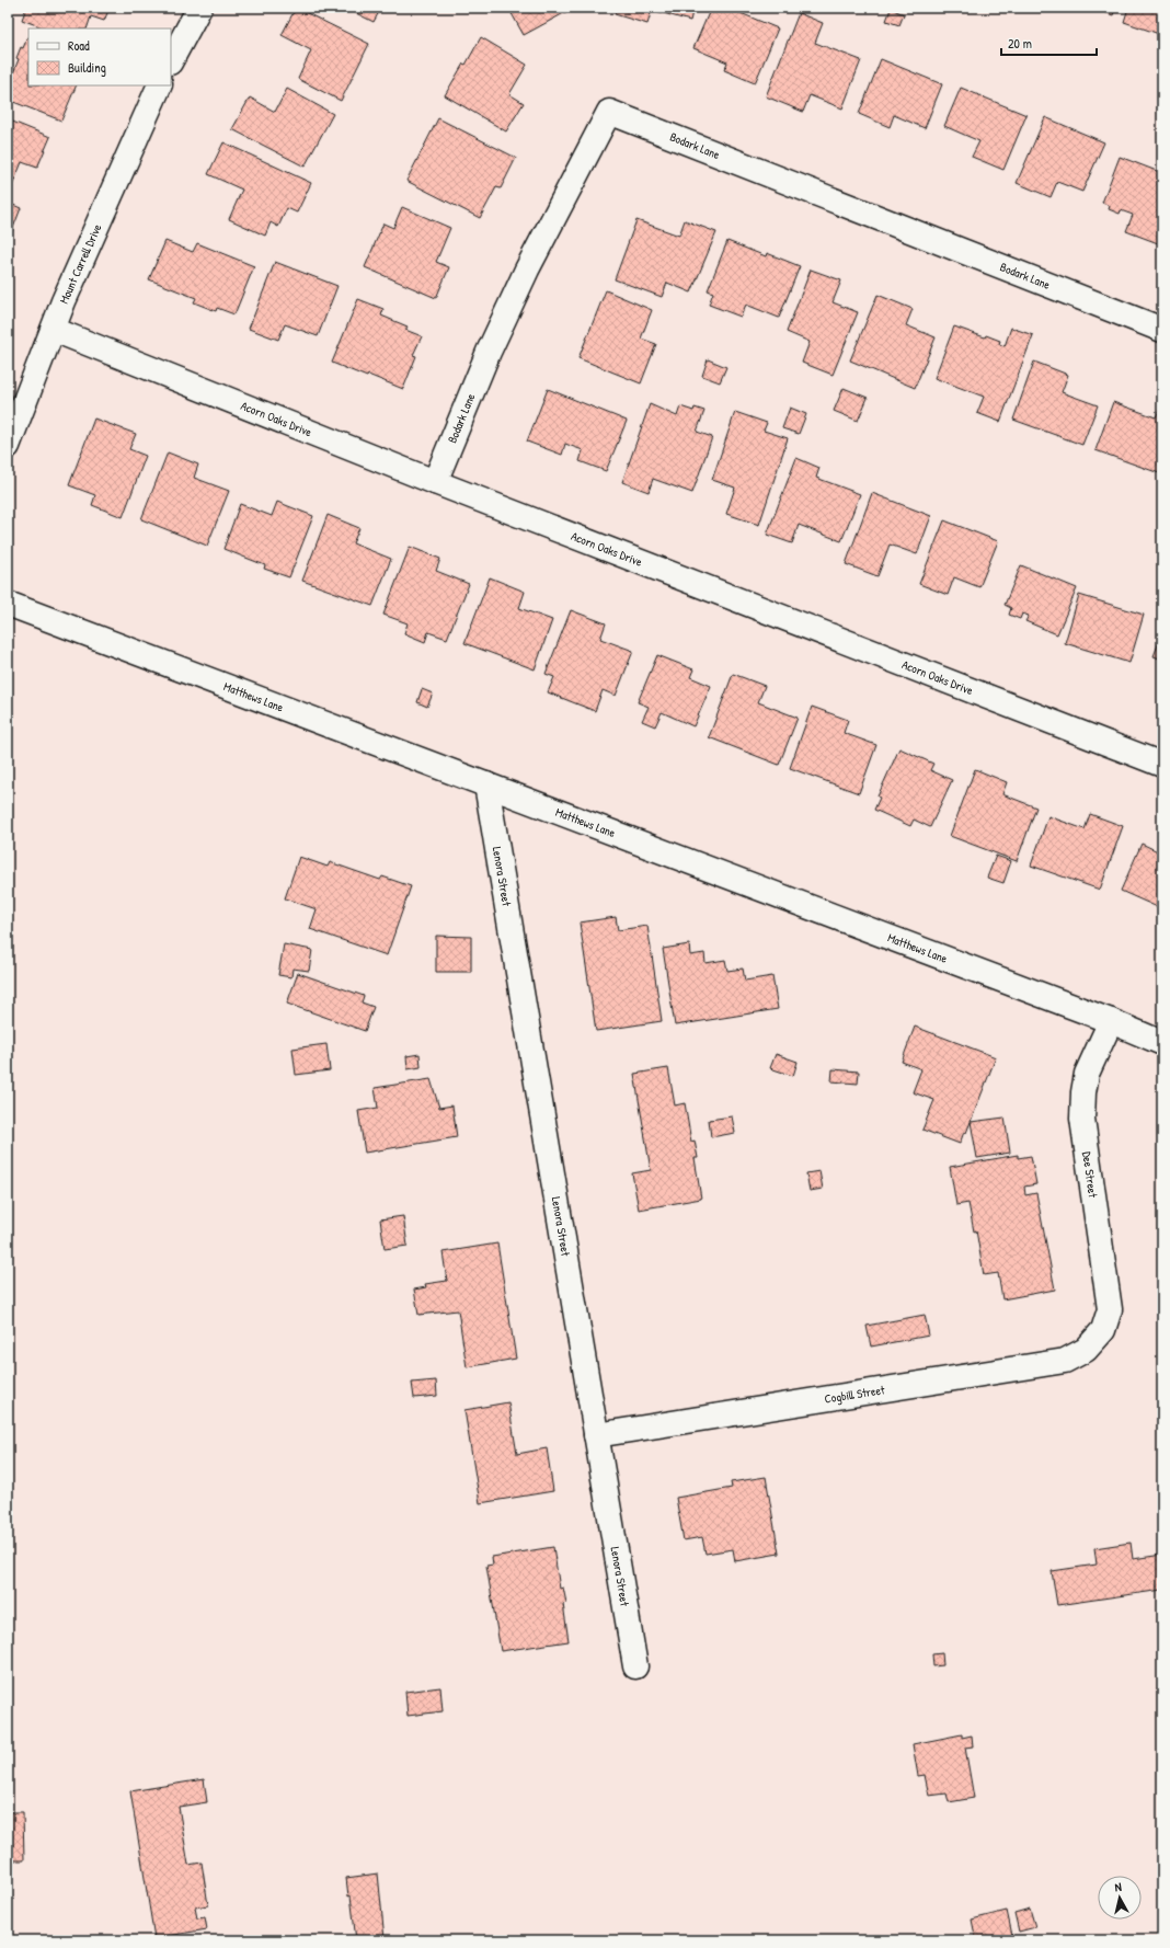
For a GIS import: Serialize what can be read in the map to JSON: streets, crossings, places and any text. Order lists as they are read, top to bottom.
{
  "streets": {
    "street": [
      "Bodark Lane",
      "Mount Carrell Drive",
      "Acorn Oaks Drive",
      "Matthews Lane",
      "Lenora Street",
      "Dee Street",
      "Cogbill Street"
    ]
  },
  "crossings": [
    ["Bodark Lane", "Acorn Oaks Drive"],
    ["Mount Carrell Drive", "Acorn Oaks Drive"],
    ["Matthews Lane", "Lenora Street"],
    ["Matthews Lane", "Dee Street"],
    ["Lenora Street", "Cogbill Street"],
    ["Dee Street", "Cogbill Street"]
  ],
  "legend": ["Road", "Building"],
  "scale_bar": "20 m",
  "north": "top"
}
